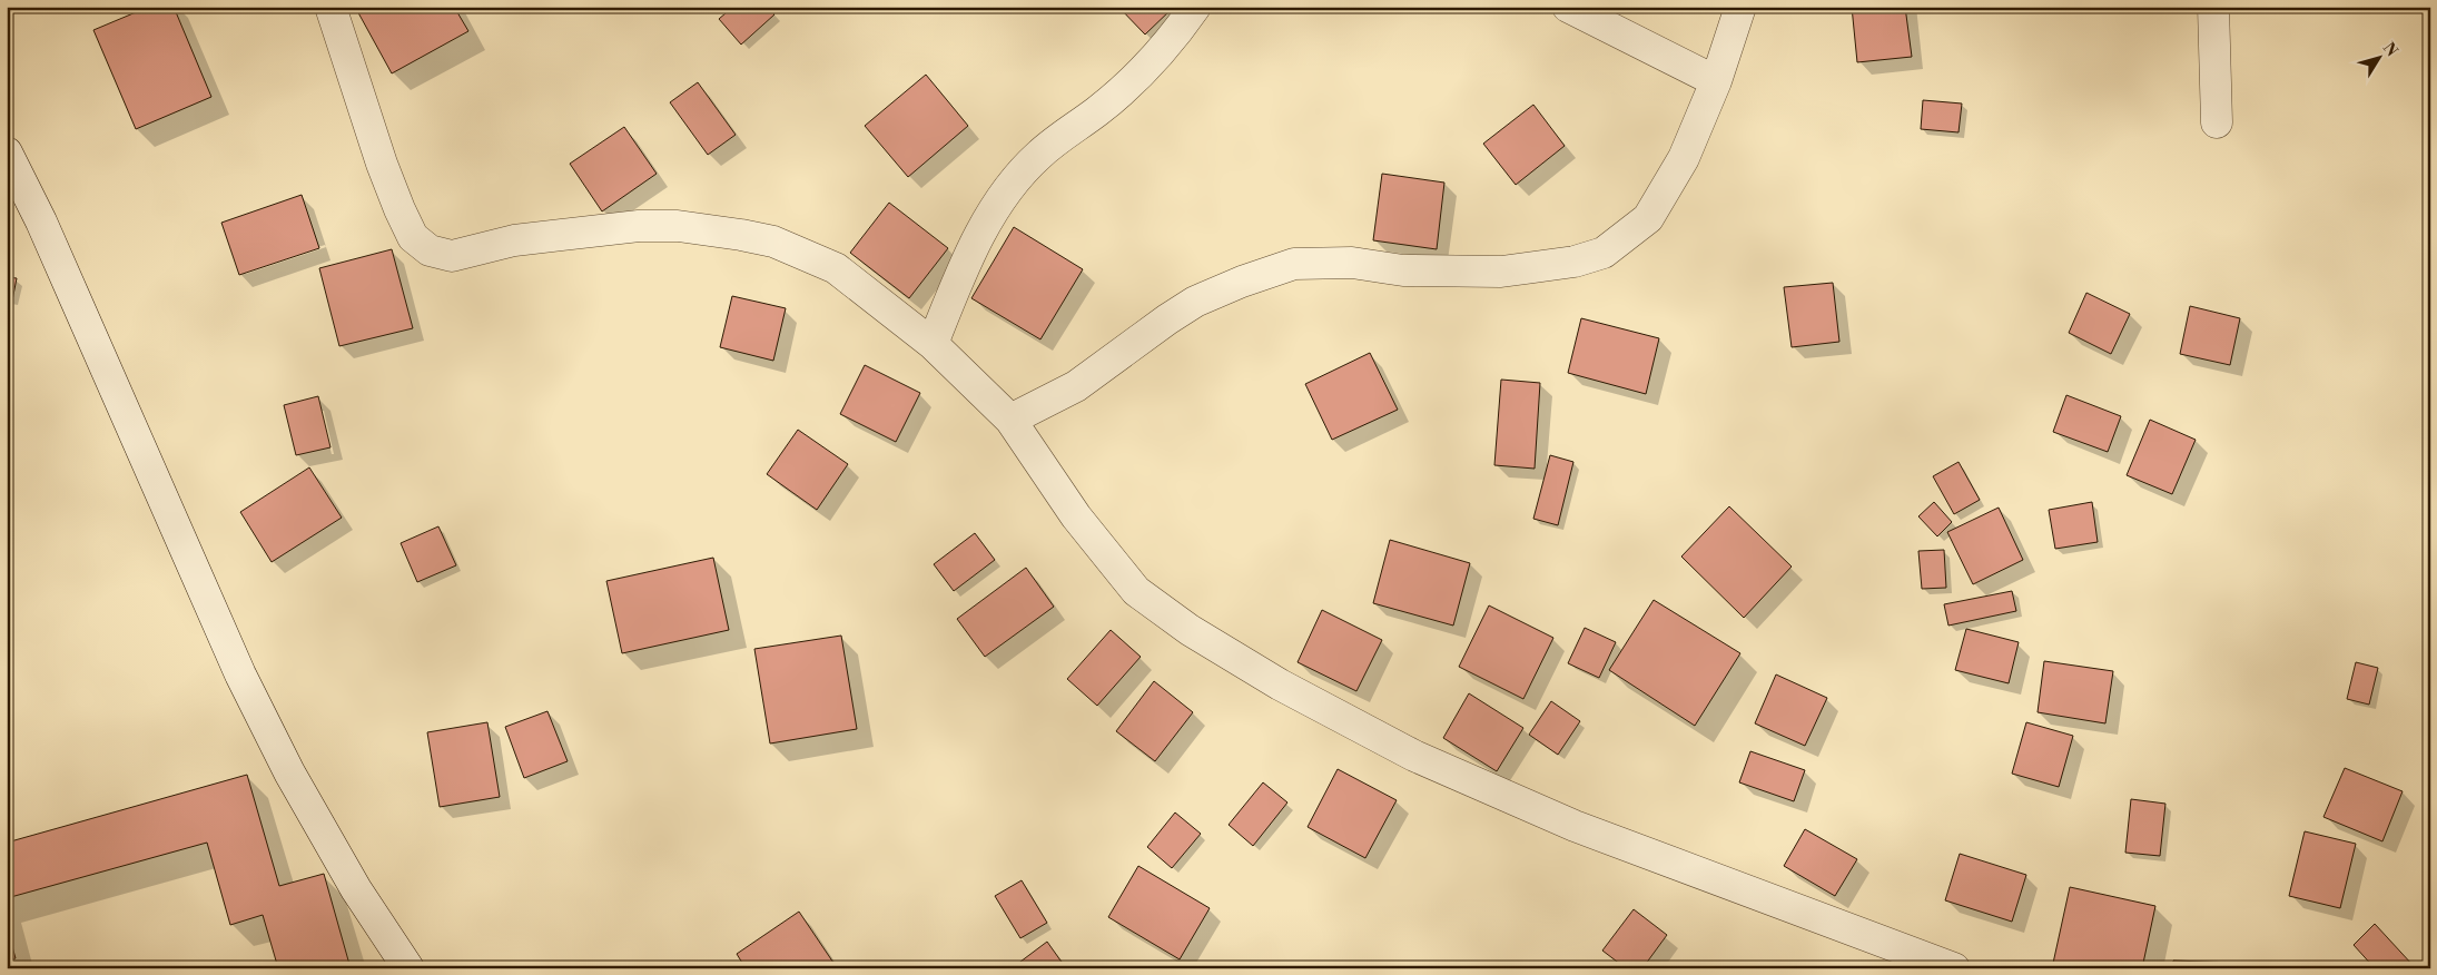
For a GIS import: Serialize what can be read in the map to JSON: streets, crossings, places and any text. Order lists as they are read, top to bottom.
{
  "north": "top right"
}
